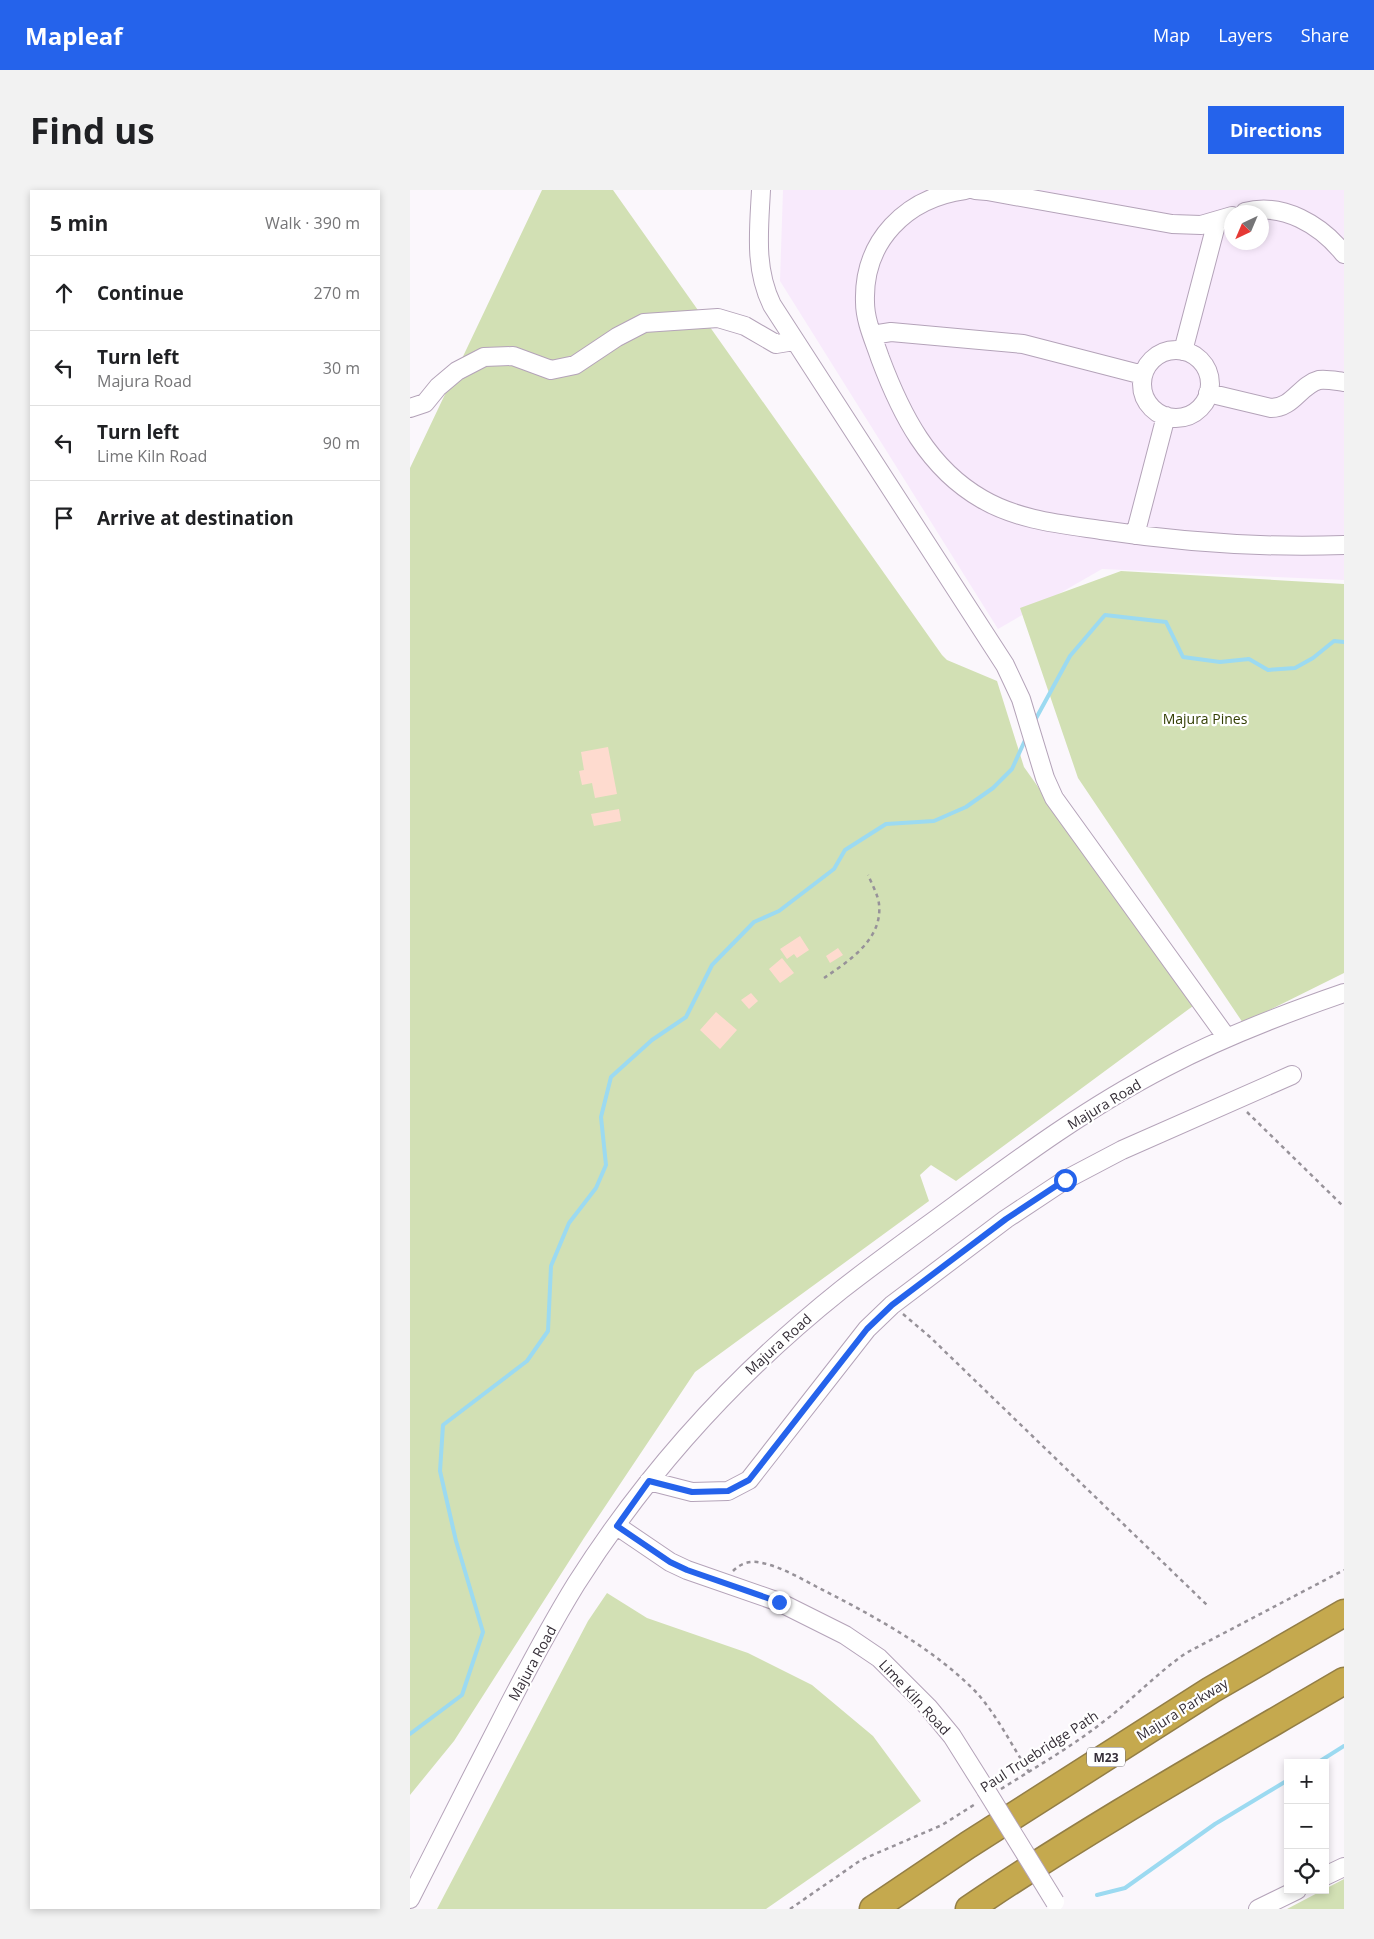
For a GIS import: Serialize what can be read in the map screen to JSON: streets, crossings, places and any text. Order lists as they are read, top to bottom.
{
  "streets": {
    "highway": ["Majura Parkway", "M23"],
    "street": ["Majura Road", "Lime Kiln Road"],
    "path": ["Paul Truebridge Path"]
  },
  "crossings": [
    ["Majura Road", "Lime Kiln Road"],
    ["Lime Kiln Road", "Paul Truebridge Path"]
  ],
  "parks": ["Majura Pines"],
  "north": "bottom left",
  "page": {
    "header": "Mapleaf",
    "nav": ["Map", "Layers", "Share"],
    "buttons": "Directions",
    "title": "Find us",
    "heading": ["5 min", "Walk · 390 m"],
    "list": [
      ["Continue", "270 m"],
      ["Turn left", "Majura Road", "30 m"],
      ["Turn left", "Lime Kiln Road", "90 m"],
      "Arrive at destination"
    ],
    "map_buttons": ["+", "−"]
  }
}
